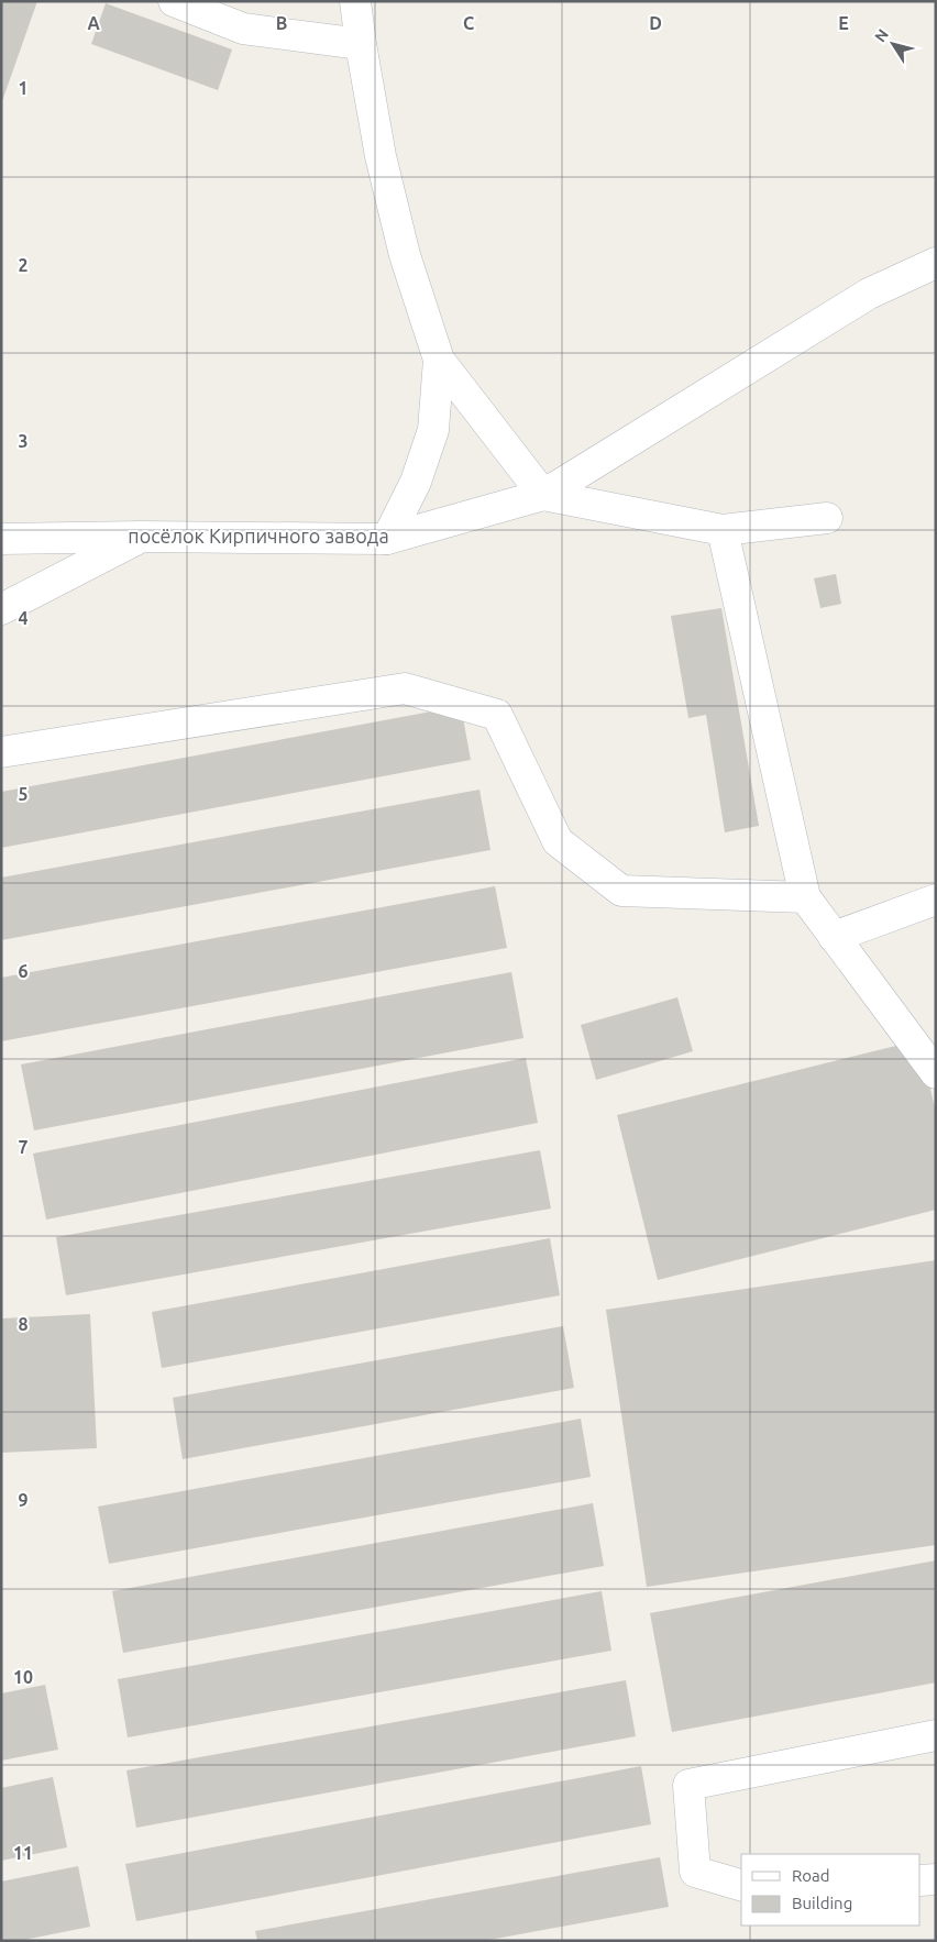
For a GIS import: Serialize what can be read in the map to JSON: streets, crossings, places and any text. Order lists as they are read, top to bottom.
{
  "streets": {
    "street": ["посёлок Кирпичного завода"]
  },
  "legend": ["Road", "Building"],
  "north": "top left",
  "grid": {
    "columns": [
      "A",
      "B",
      "C",
      "D",
      "E"
    ],
    "rows": [
      "1",
      "2",
      "3",
      "4",
      "5",
      "6",
      "7",
      "8",
      "9",
      "10",
      "11"
    ]
  }
}
